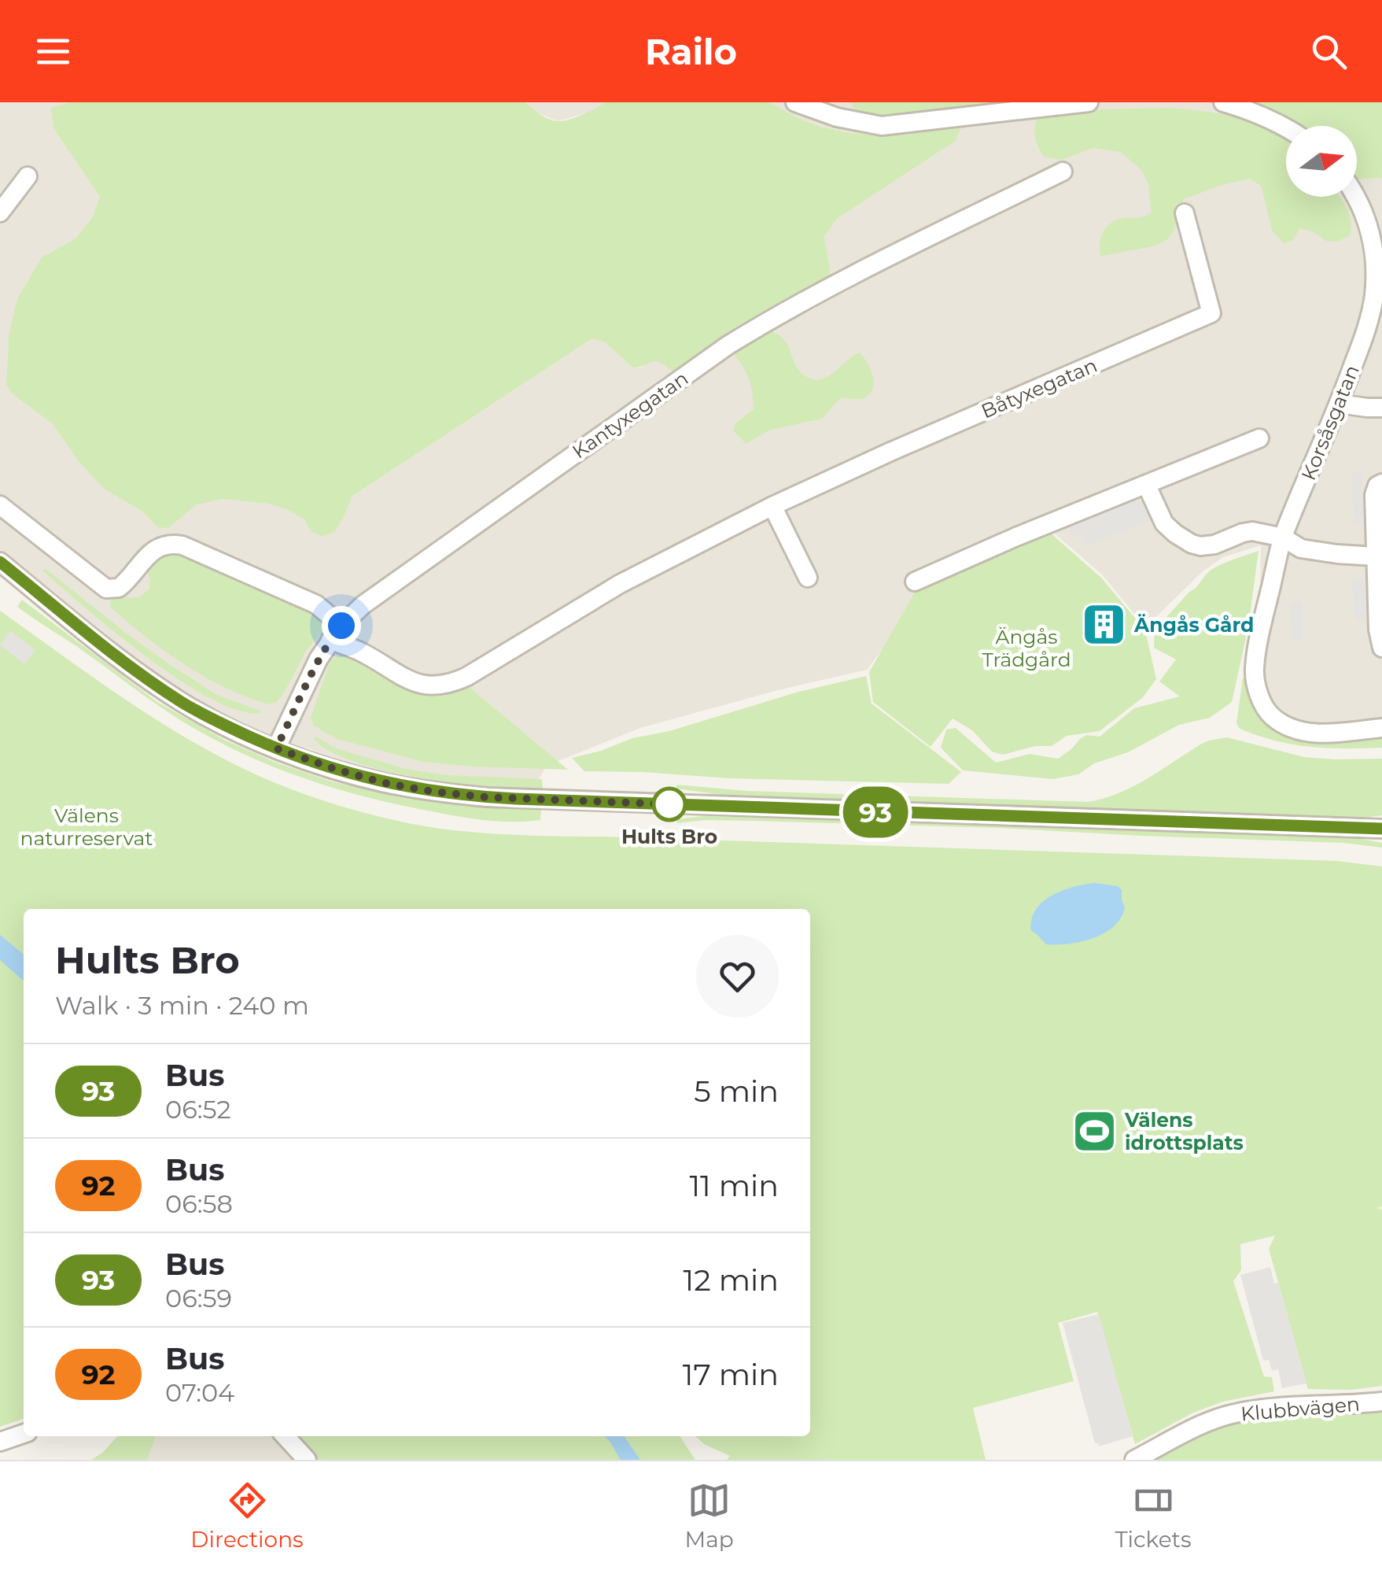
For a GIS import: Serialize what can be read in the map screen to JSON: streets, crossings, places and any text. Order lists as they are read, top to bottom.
{
  "streets": {
    "street": [
      "Båtyxegatan",
      "Kantyxegatan",
      "Korsåsgatan",
      "Klubbvägen"
    ]
  },
  "crossings": [
    ["Båtyxegatan", "Kantyxegatan"]
  ],
  "parks": ["Ängås Trädgård", "Välens naturreservat"],
  "places": {
    "building": ["Ängås Gård"],
    "other": ["Hults Bro"],
    "sports": ["Välens idrottsplats"]
  },
  "lines": ["bus line 93"],
  "north": "right",
  "page": {
    "header": "Railo",
    "on_map": "93",
    "heading": ["Hults Bro", "Walk · 3 min · 240 m"],
    "list": [
      {
        "mark": "93",
        "name": "Bus",
        "note": "06:52",
        "value": "5 min"
      },
      {
        "mark": "92",
        "name": "Bus",
        "note": "06:58",
        "value": "11 min"
      },
      {
        "mark": "93",
        "name": "Bus",
        "note": "06:59",
        "value": "12 min"
      },
      {
        "mark": "92",
        "name": "Bus",
        "note": "07:04",
        "value": "17 min"
      }
    ],
    "tabs": ["Directions", "Map", "Tickets"]
  }
}
